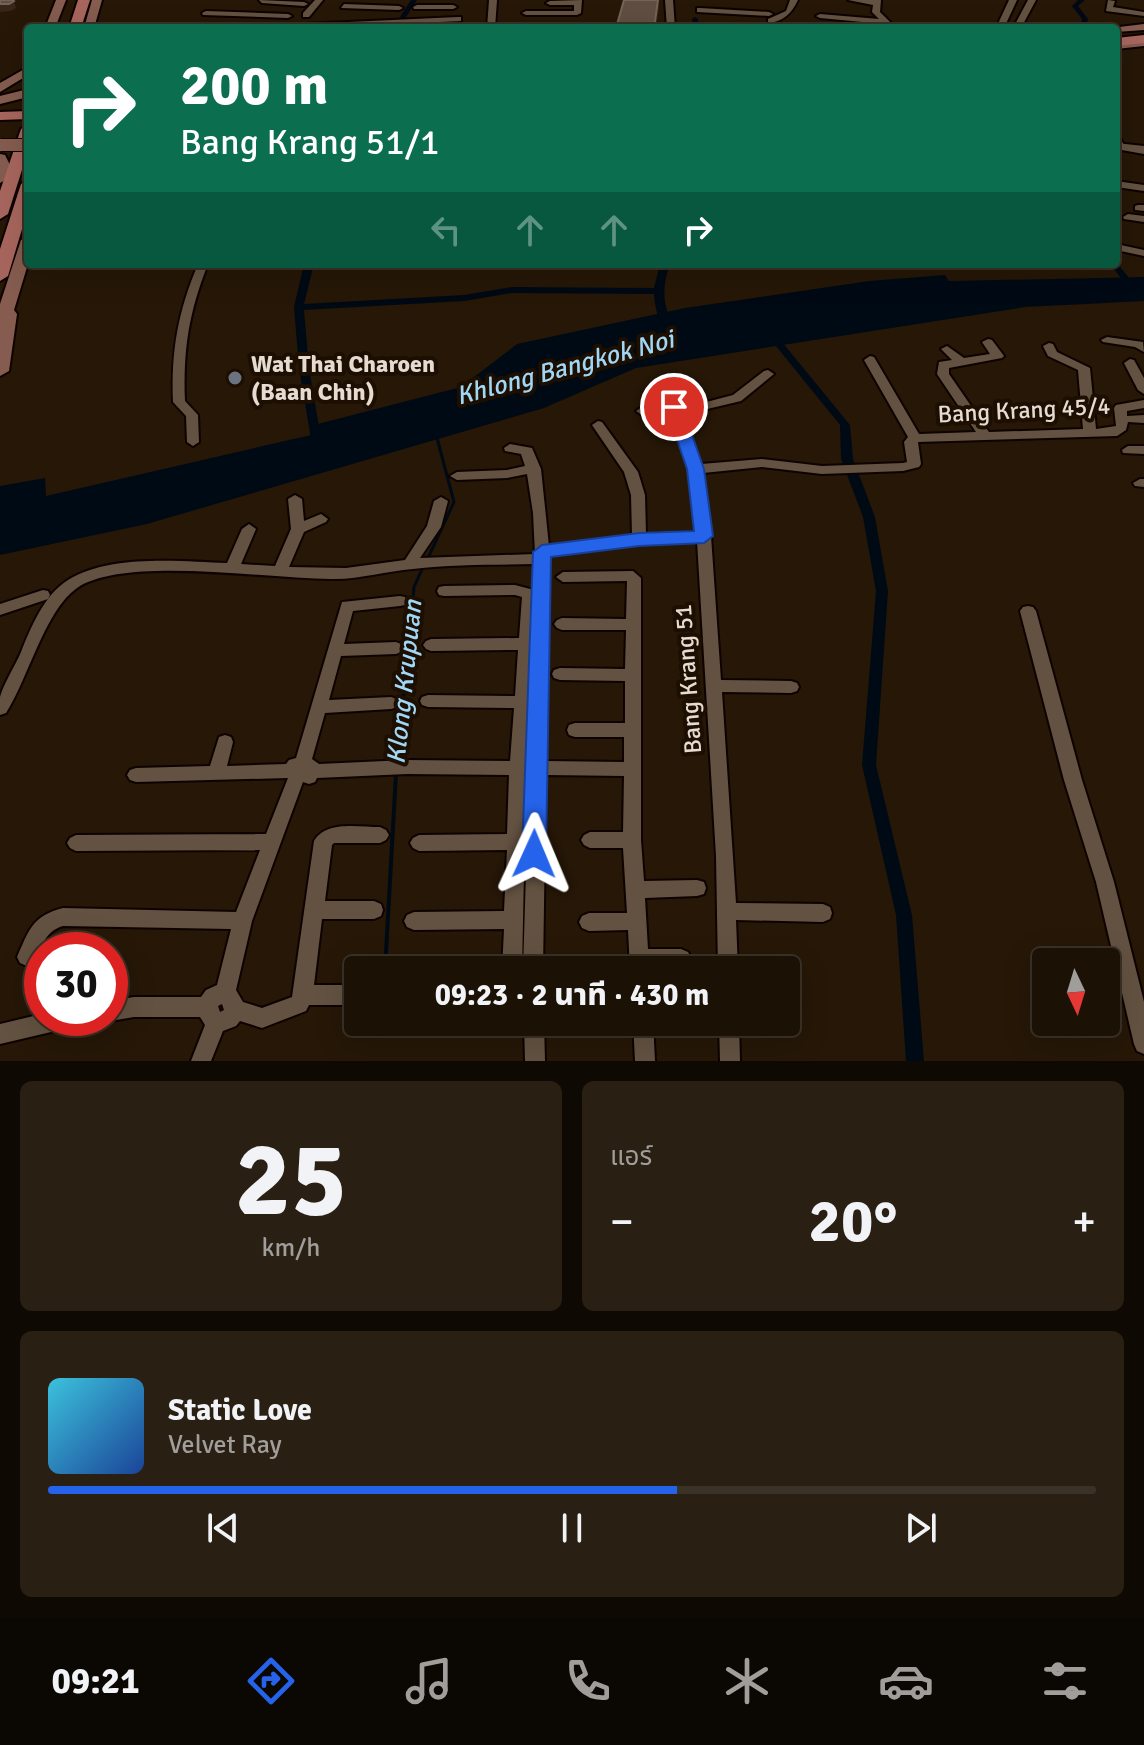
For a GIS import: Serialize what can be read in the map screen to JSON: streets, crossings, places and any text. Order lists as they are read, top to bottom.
{
  "streets": {
    "street": ["Bang Krang 45/4", "Bang Krang 51"]
  },
  "crossings": [
    ["Bang Krang 45/4", "Bang Krang 51"]
  ],
  "water": ["Khlong Bangkok Noi", "Klong Krupuan"],
  "places": ["Wat Thai Charoen (Baan Chin)"],
  "north": "bottom",
  "page": {
    "turn": ["200 m", "Bang Krang 51/1"],
    "limit": "30",
    "trip": "09:23 · 2 นาที · 430 m",
    "tile": [
      ["25", "km/h"],
      "แอร์"
    ],
    "heat": ["−", "20°", "+"],
    "song": ["Static Love", "Velvet Ray"],
    "tabs": "09:21"
  }
}
